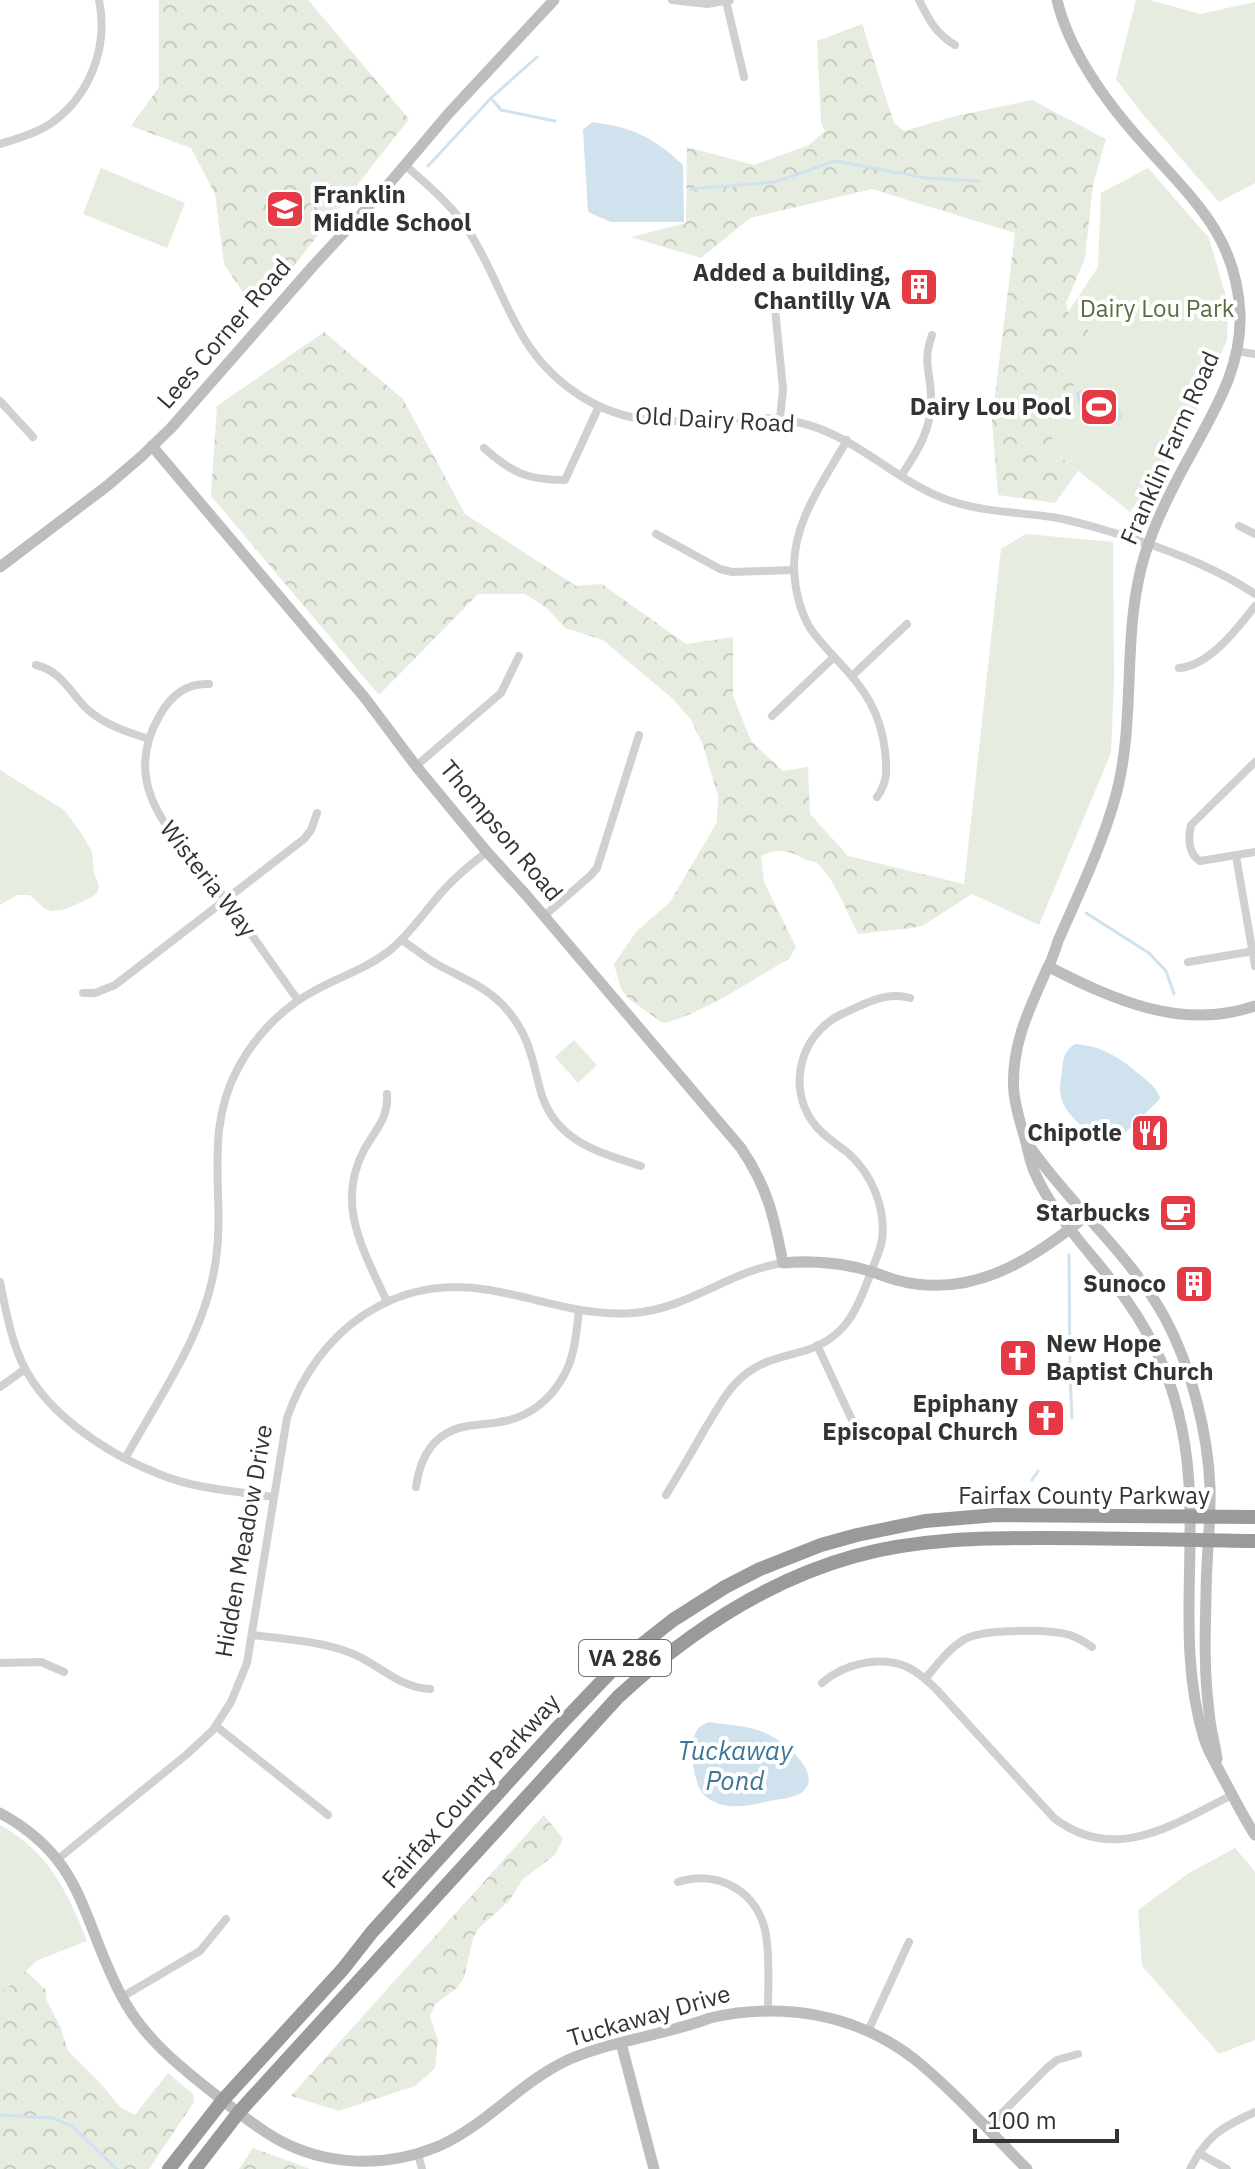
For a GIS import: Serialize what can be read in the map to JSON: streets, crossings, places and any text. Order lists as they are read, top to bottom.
{
  "streets": {
    "highway": ["Fairfax County Parkway", "VA 286"],
    "street": [
      "Lees Corner Road",
      "Old Dairy Road",
      "Franklin Farm Road",
      "Thompson Road",
      "Wisteria Way",
      "Hidden Meadow Drive",
      "Tuckaway Drive"
    ]
  },
  "crossings": [
    ["Lees Corner Road", "Old Dairy Road"],
    ["Lees Corner Road", "Thompson Road"],
    ["Old Dairy Road", "Franklin Farm Road"],
    ["Franklin Farm Road", "Fairfax County Parkway"],
    ["Franklin Farm Road", "Hidden Meadow Drive"],
    ["Thompson Road", "Hidden Meadow Drive"],
    ["Fairfax County Parkway", "Tuckaway Drive"],
    ["Hidden Meadow Drive", "Tuckaway Drive"]
  ],
  "water": ["Tuckaway Pond"],
  "parks": ["Dairy Lou Park"],
  "places": {
    "school or university": ["Franklin Middle School"],
    "building": ["Added a building, Chantilly VA", "Sunoco"],
    "sports": ["Dairy Lou Pool"],
    "restaurant": ["Chipotle"],
    "cafe": ["Starbucks"],
    "church": ["New Hope Baptist Church", "Epiphany Episcopal Church"]
  },
  "scale_bar": "100 m"
}
